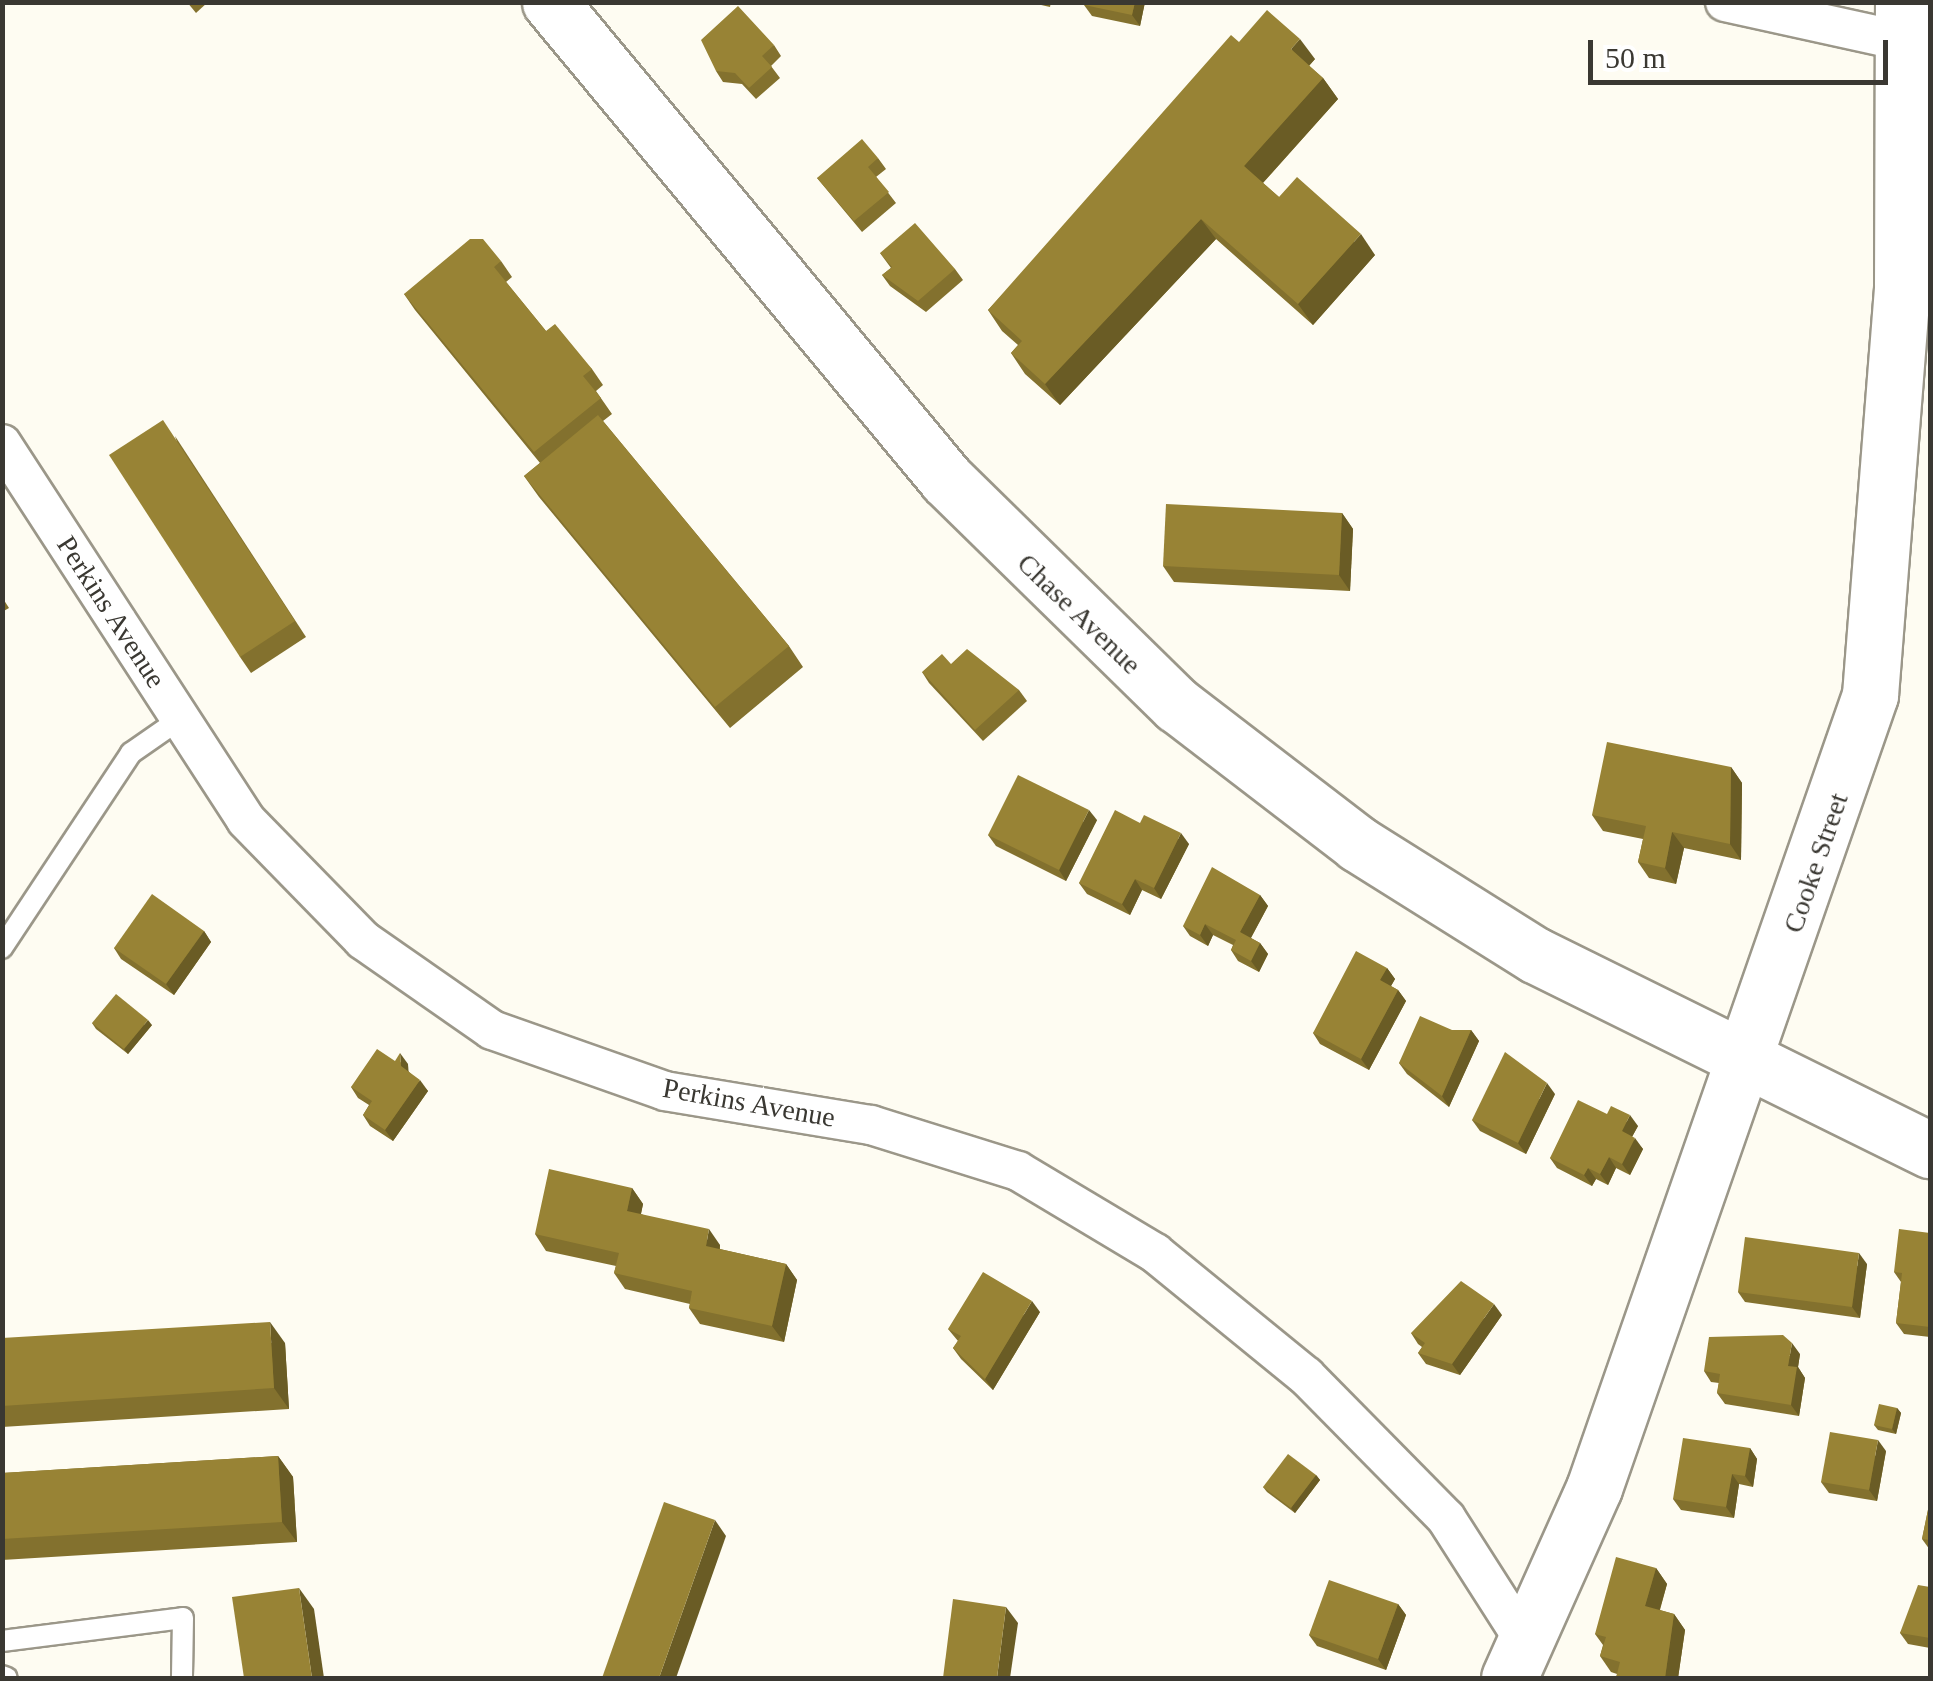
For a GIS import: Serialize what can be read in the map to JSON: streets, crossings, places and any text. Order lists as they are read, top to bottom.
{
  "streets": {
    "main road": ["Chase Avenue", "Cooke Street"],
    "street": ["Perkins Avenue"]
  },
  "crossings": [
    ["Perkins Avenue", "Cooke Street"],
    ["Chase Avenue", "Cooke Street"]
  ],
  "scale_bar": "50 m"
}
